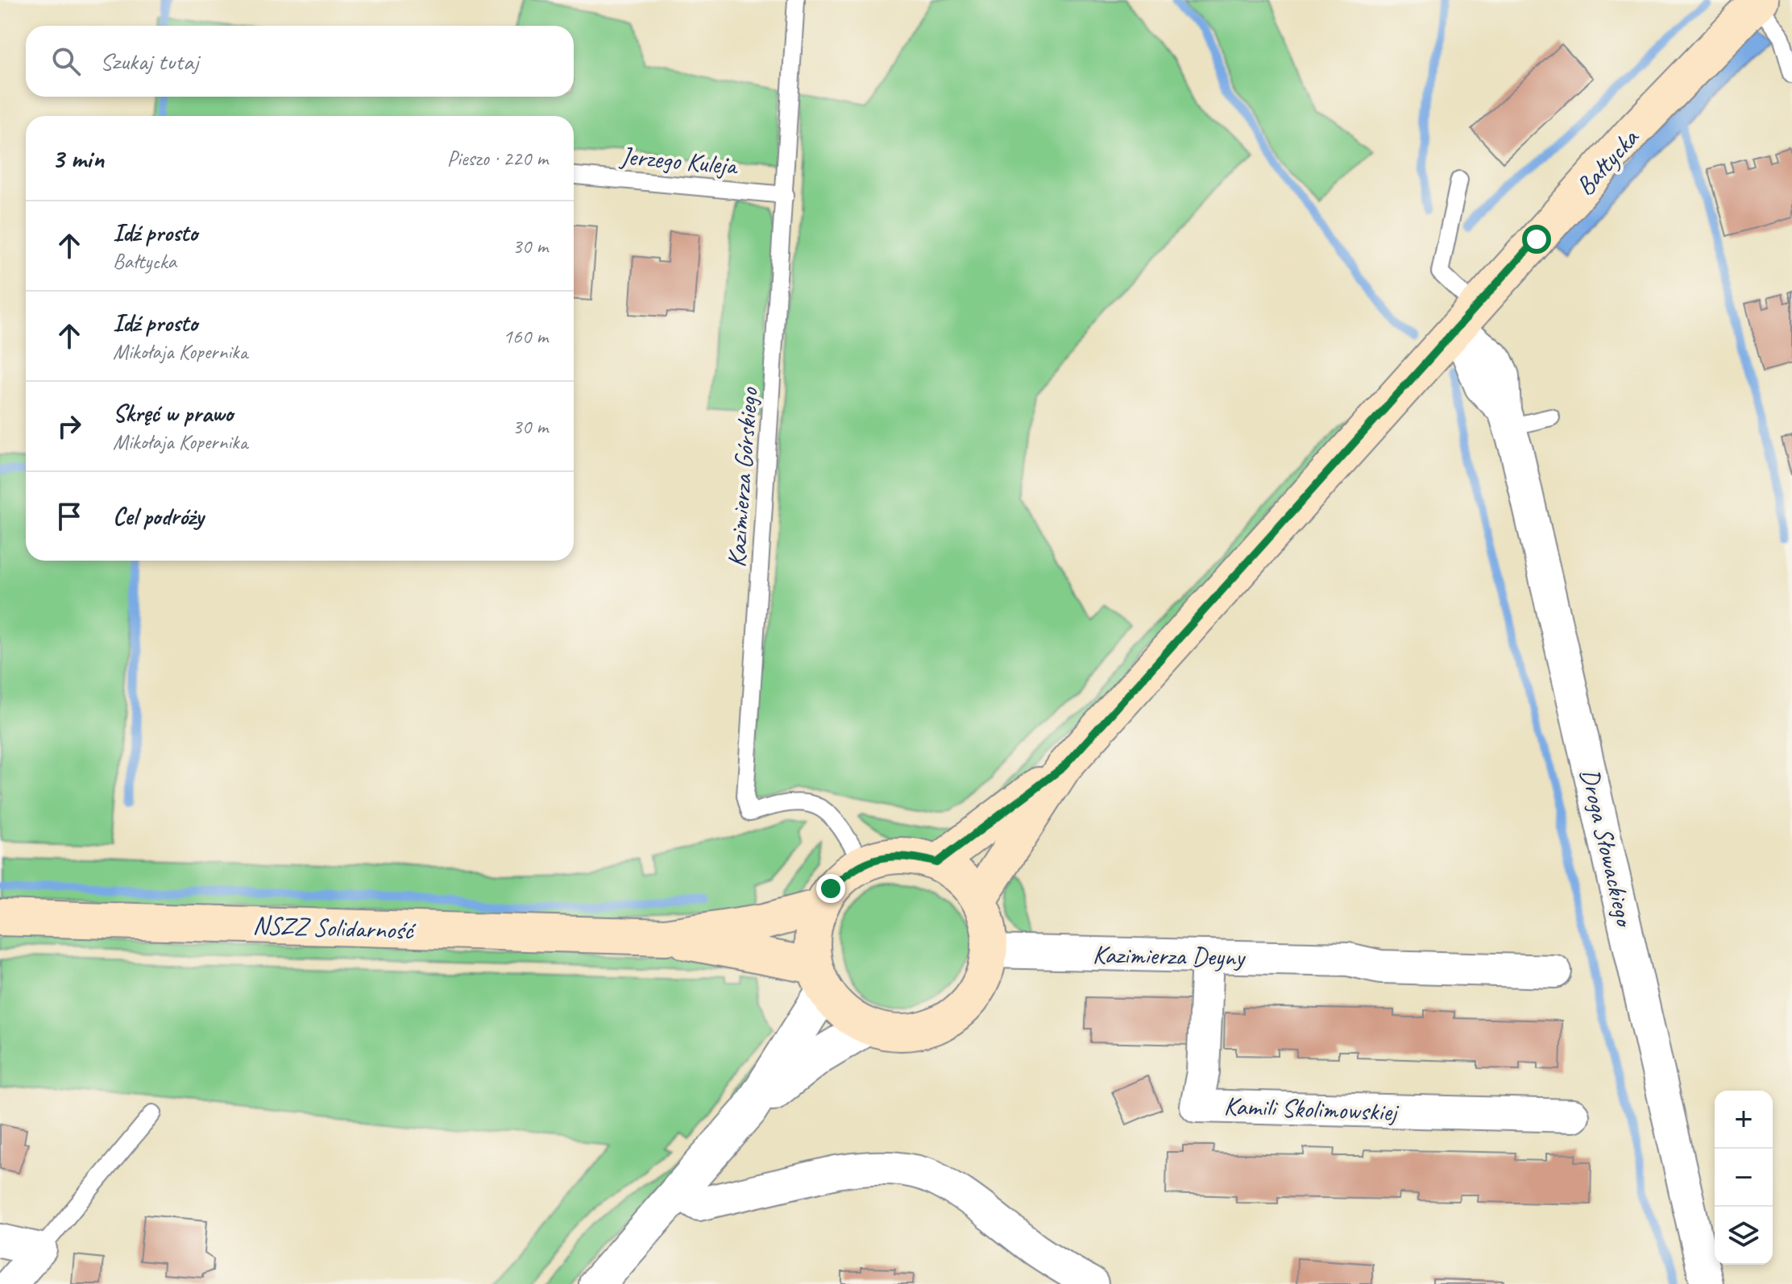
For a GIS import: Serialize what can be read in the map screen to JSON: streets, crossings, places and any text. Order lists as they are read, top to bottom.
{
  "streets": {
    "main road": ["Bałtycka", "NSZZ Solidarność"],
    "street": ["Droga Słowackiego", "Kazimierza Deyny", "Kamili Skolimowskiej"],
    "lane": ["Jerzego Kuleja", "Kazimierza Górskiego"]
  },
  "crossings": [
    ["Jerzego Kuleja", "Kazimierza Górskiego"],
    ["Kazimierza Górskiego", "NSZZ Solidarność"],
    ["Kazimierza Górskiego", "Kazimierza Deyny"],
    ["NSZZ Solidarność", "Kazimierza Deyny"],
    ["Kazimierza Deyny", "Kamili Skolimowskiej"]
  ],
  "page": {
    "search": "Szukaj tutaj",
    "heading": ["3 min", "Pieszo · 220 m"],
    "list": [
      ["Idź prosto", "Bałtycka", "30 m"],
      ["Idź prosto", "Mikołaja Kopernika", "160 m"],
      ["Skręć w prawo", "Mikołaja Kopernika", "30 m"],
      "Cel podróży"
    ],
    "map_buttons": ["+", "−"]
  }
}
